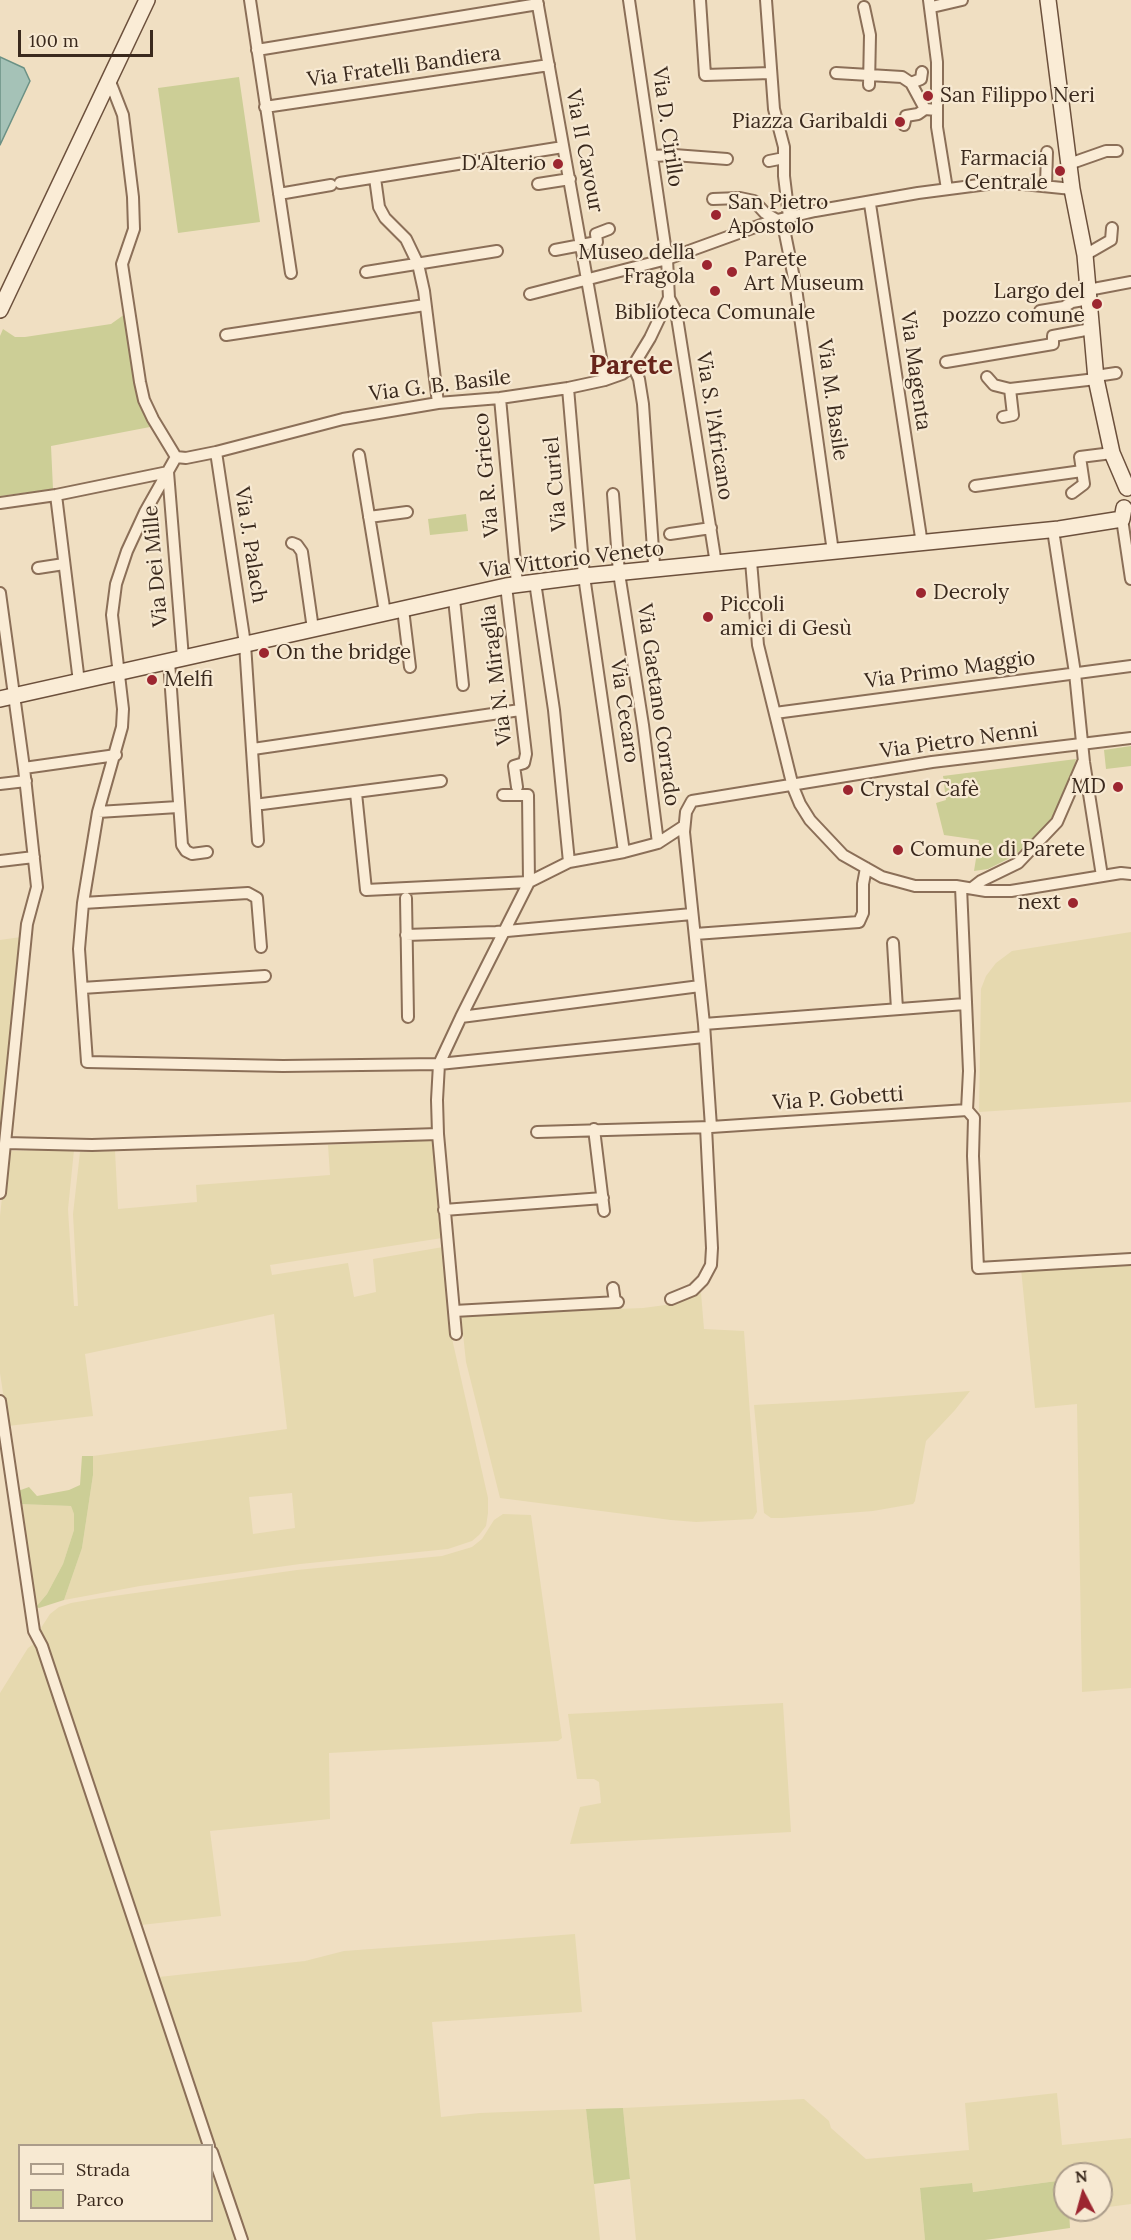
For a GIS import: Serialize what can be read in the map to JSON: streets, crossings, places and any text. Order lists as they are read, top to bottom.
{
  "streets": {
    "street": [
      "Via Fratelli Bandiera",
      "Via D. Cirillo",
      "Via II Cavour",
      "Via Magenta",
      "Via G. B. Basile",
      "Via M. Basile",
      "Via S. l'Africano",
      "Via R. Grieco",
      "Via Curiel",
      "Via J. Palach",
      "Via Vittorio Veneto",
      "Via Dei Mille",
      "Via Primo Maggio",
      "Via N. Miraglia",
      "Via Gaetano Corrado",
      "Via Cecaro",
      "Via Pietro Nenni",
      "Via P. Gobetti"
    ]
  },
  "crossings": [
    ["Via Fratelli Bandiera", "Via II Cavour"],
    ["Via D. Cirillo", "Via S. l'Africano"],
    ["Via II Cavour", "Via G. B. Basile"],
    ["Via Magenta", "Via Vittorio Veneto"],
    ["Via G. B. Basile", "Via R. Grieco"],
    ["Via G. B. Basile", "Via Curiel"],
    ["Via G. B. Basile", "Via J. Palach"],
    ["Via M. Basile", "Via Vittorio Veneto"],
    ["Via S. l'Africano", "Via Vittorio Veneto"],
    ["Via R. Grieco", "Via Vittorio Veneto"],
    ["Via R. Grieco", "Via N. Miraglia"],
    ["Via Curiel", "Via Vittorio Veneto"],
    ["Via Curiel", "Via Cecaro"],
    ["Via J. Palach", "Via Vittorio Veneto"],
    ["Via Vittorio Veneto", "Via Dei Mille"],
    ["Via Vittorio Veneto", "Via N. Miraglia"],
    ["Via Vittorio Veneto", "Via Gaetano Corrado"],
    ["Via Vittorio Veneto", "Via Cecaro"]
  ],
  "districts": ["Parete"],
  "places": [
    "San Filippo Neri",
    "Piazza Garibaldi",
    "D'Alterio",
    "Farmacia Centrale",
    "San Pietro Apostolo",
    "Museo della Fragola",
    "Parete Art Museum",
    "Biblioteca Comunale",
    "Largo del pozzo comune",
    "Decroly",
    "Piccoli amici di Gesù",
    "On the bridge",
    "Melfi",
    "MD",
    "Crystal Cafè",
    "Comune di Parete",
    "next"
  ],
  "legend": ["Strada", "Parco"],
  "scale_bar": "100 m",
  "north": "top"
}
